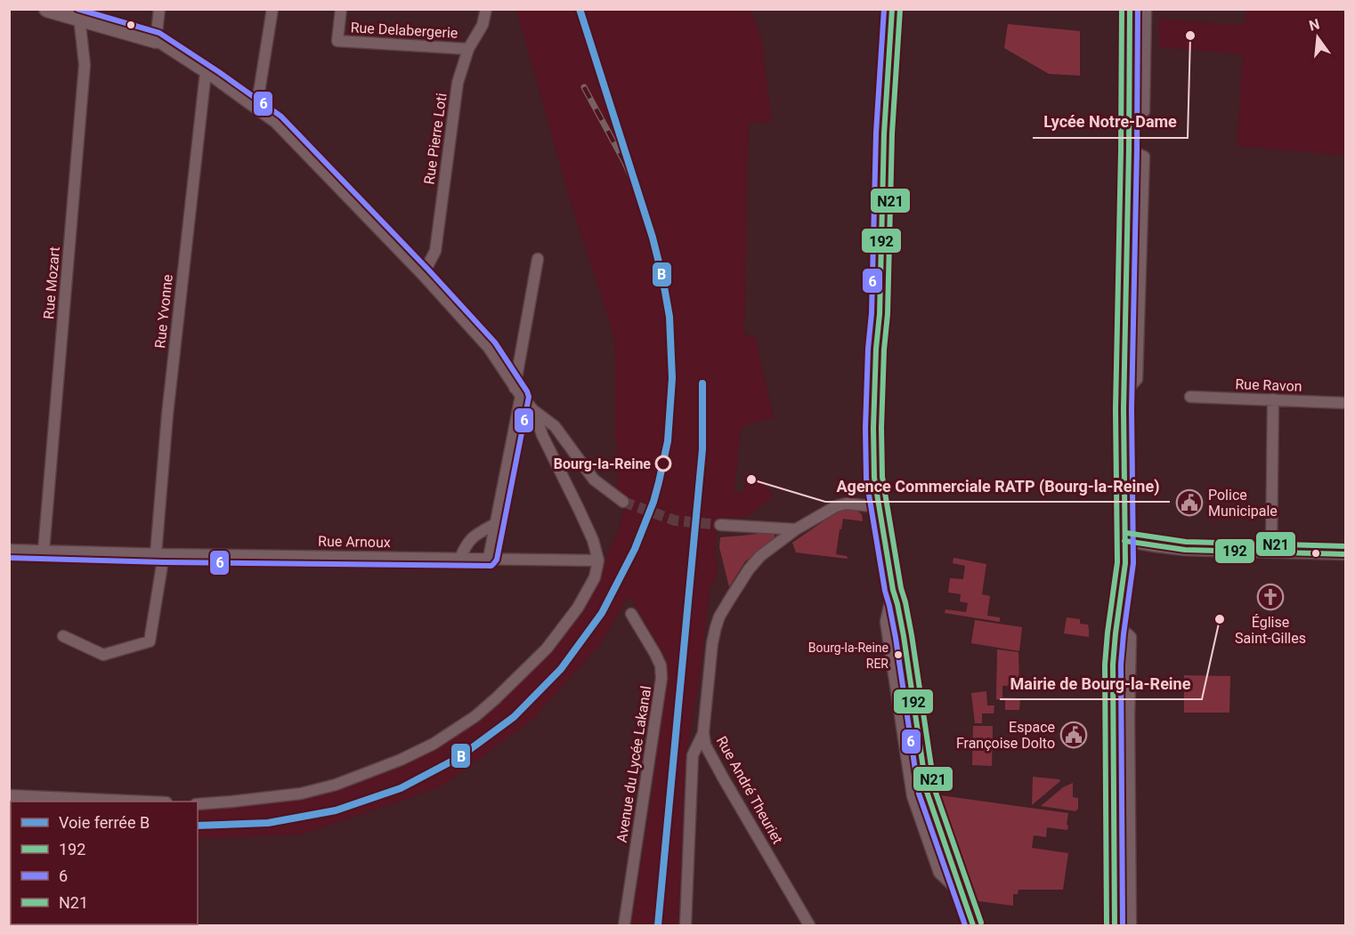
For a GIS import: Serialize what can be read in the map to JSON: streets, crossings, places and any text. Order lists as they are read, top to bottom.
{
  "streets": {
    "street": [
      "Rue Delabergerie",
      "Rue Pierre Loti",
      "Rue Mozart",
      "Rue Yvonne",
      "Rue Ravon",
      "Rue Arnoux",
      "Avenue du Lycée Lakanal",
      "Rue André Theuriet"
    ]
  },
  "crossings": [
    ["Rue Delabergerie", "Rue Pierre Loti"],
    ["Rue Mozart", "Rue Arnoux"],
    ["Rue Yvonne", "Rue Arnoux"]
  ],
  "places": {
    "other": [
      "Lycée Notre-Dame",
      "Bourg-la-Reine",
      "Agence Commerciale RATP (Bourg-la-Reine)",
      "Mairie de Bourg-la-Reine",
      "Bourg-la-Reine RER"
    ],
    "public building": ["Police Municipale", "Espace Françoise Dolto"],
    "church": ["Église Saint-Gilles"]
  },
  "lines": [
    "rail line B",
    "transit line 192",
    "transit line 6",
    "transit line N21"
  ],
  "legend": [
    "Voie ferrée B",
    "192",
    "6",
    "N21"
  ],
  "north": "top"
}
